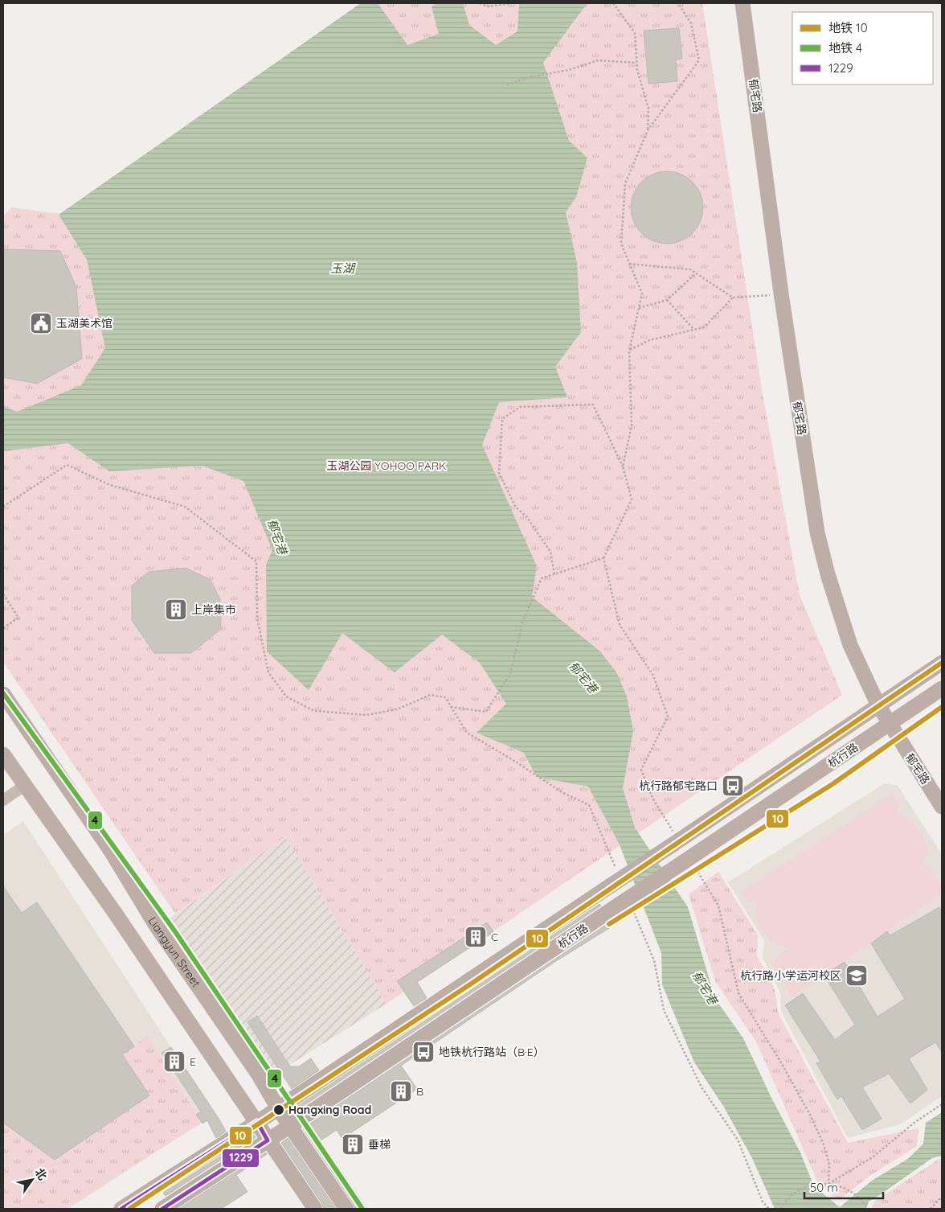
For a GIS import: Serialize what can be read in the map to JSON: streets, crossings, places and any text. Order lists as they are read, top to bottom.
{
  "streets": {
    "main road": ["郁宅路", "杭行路", "Liangyun Street"]
  },
  "crossings": [
    ["郁宅路", "杭行路"],
    ["杭行路", "Liangyun Street"]
  ],
  "water": ["玉湖", "郁宅港"],
  "parks": ["玉湖公园 YOHOO PARK"],
  "places": {
    "public building": ["玉湖美术馆"],
    "building": [
      "上岸集市",
      "C",
      "E",
      "B",
      "垂梯"
    ],
    "bus stop": ["杭行路郁宅路口", "地铁杭行路站（B·E）"],
    "school or university": ["杭行路小学运河校区"],
    "other": ["Hangxing Road"]
  },
  "lines": ["metro line 10", "metro line 4", "transit line 1229"],
  "legend": ["地铁 10", "地铁 4", "1229"],
  "scale_bar": "50 m",
  "north": "top right"
}
